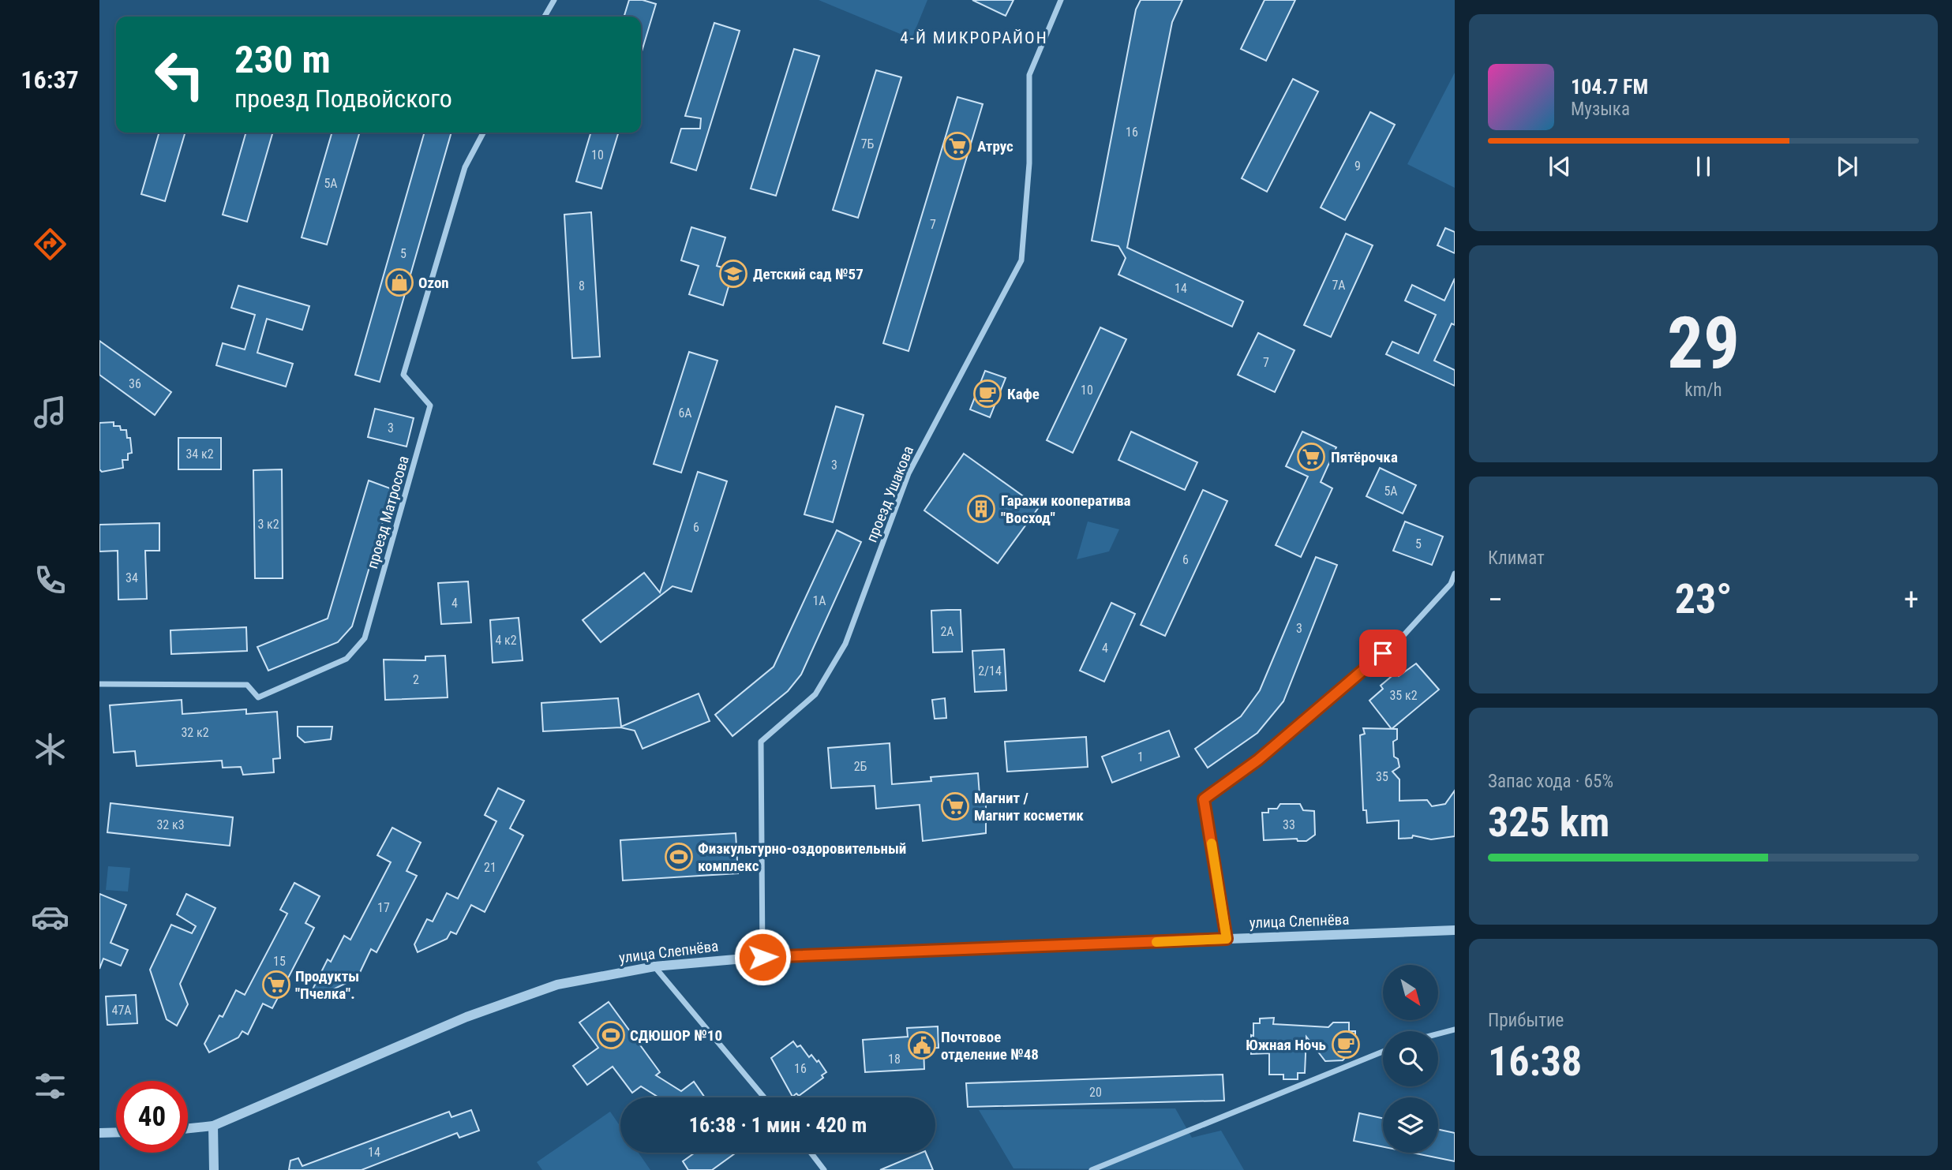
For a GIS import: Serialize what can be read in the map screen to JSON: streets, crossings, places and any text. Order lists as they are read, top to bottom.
{
  "streets": {
    "street": ["проезд Ушакова", "проезд Матросова", "улица Слепнёва"]
  },
  "crossings": [
    ["проезд Ушакова", "улица Слепнёва"]
  ],
  "districts": ["4-Й МИКРОРАЙОН"],
  "places": {
    "supermarket": [
      "Атрус",
      "Пятёрочка",
      "Магнит / Магнит косметик",
      "Продукты \"Пчелка\"."
    ],
    "school or university": ["Детский сад №57"],
    "shop": ["Ozon"],
    "cafe": ["Кафе", "Южная Ночь"],
    "building": ["Гаражи кооператива \"Восход\""],
    "sports": ["Физкультурно-оздоровительный комплекс", "СДЮШОР №10"],
    "public building": ["Почтовое отделение №48"]
  },
  "house_numbers": [
    "16",
    "7Б",
    "10",
    "9",
    "5А",
    "7",
    "5",
    "7А",
    "8",
    "14",
    "7",
    "36",
    "10",
    "6А",
    "3",
    "34 к2",
    "3",
    "5А",
    "3 к2",
    "6",
    "5",
    "6",
    "34",
    "1А",
    "4",
    "3",
    "2А",
    "4 к2",
    "4",
    "2/14",
    "2",
    "35 к2",
    "32 к2",
    "1",
    "2Б",
    "35",
    "32 к3",
    "33",
    "21",
    "17",
    "15",
    "47А",
    "18",
    "16",
    "20",
    "14"
  ],
  "north": "bottom right",
  "page": {
    "tabs": "16:37",
    "turn": ["230 m", "проезд Подвойского"],
    "song": ["104.7 FM", "Музыка"],
    "tile": [
      ["29", "km/h"],
      "Климат",
      ["Запас хода · 65%", "325 km"],
      ["Прибытие", "16:38"]
    ],
    "heat": ["−", "23°", "+"],
    "limit": "40",
    "trip": "16:38 · 1 мин · 420 m"
  }
}
